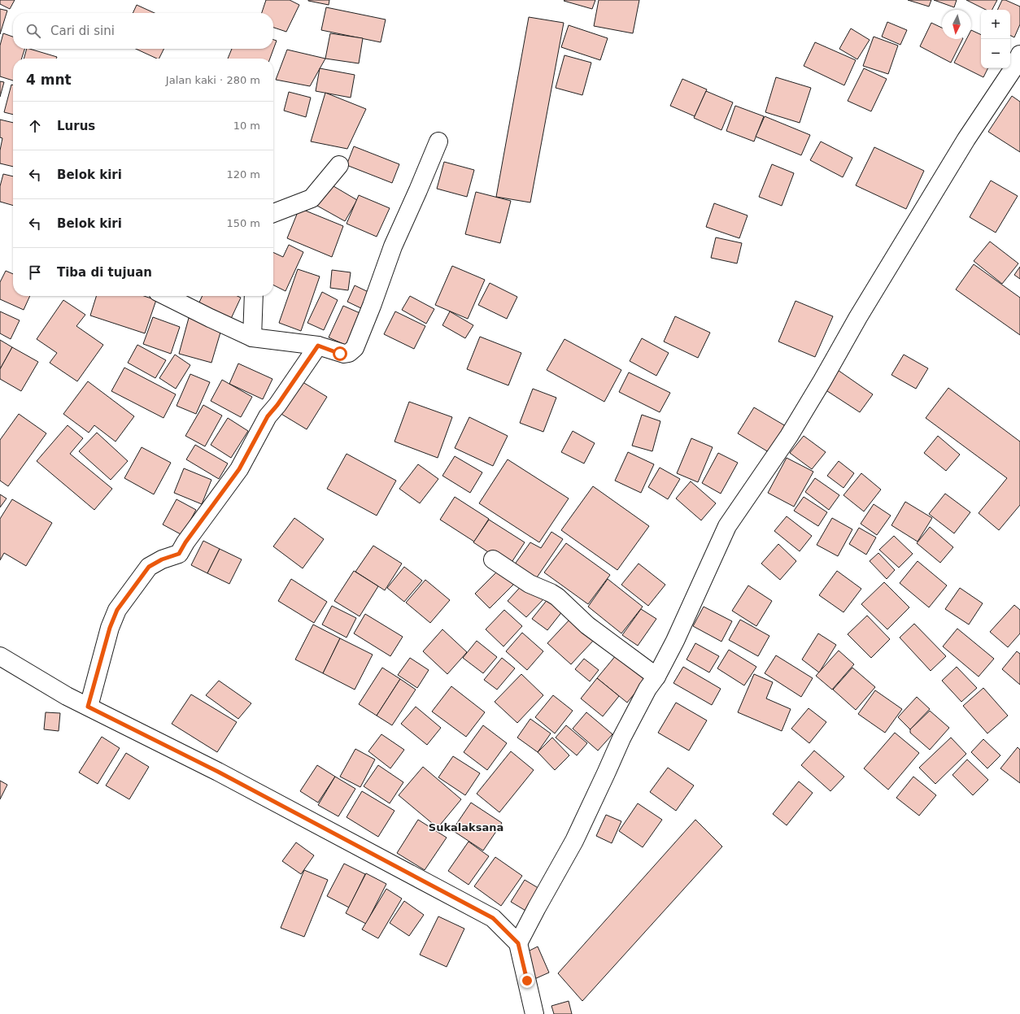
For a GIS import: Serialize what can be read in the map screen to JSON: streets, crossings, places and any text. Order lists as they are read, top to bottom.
{
  "districts": ["Sukalaksana"],
  "north": "bottom",
  "page": {
    "map_buttons": ["+", "−"],
    "search": "Cari di sini",
    "heading": ["4 mnt", "Jalan kaki · 280 m"],
    "list": [
      ["Lurus", "10 m"],
      ["Belok kiri", "120 m"],
      ["Belok kiri", "150 m"],
      "Tiba di tujuan"
    ]
  }
}
